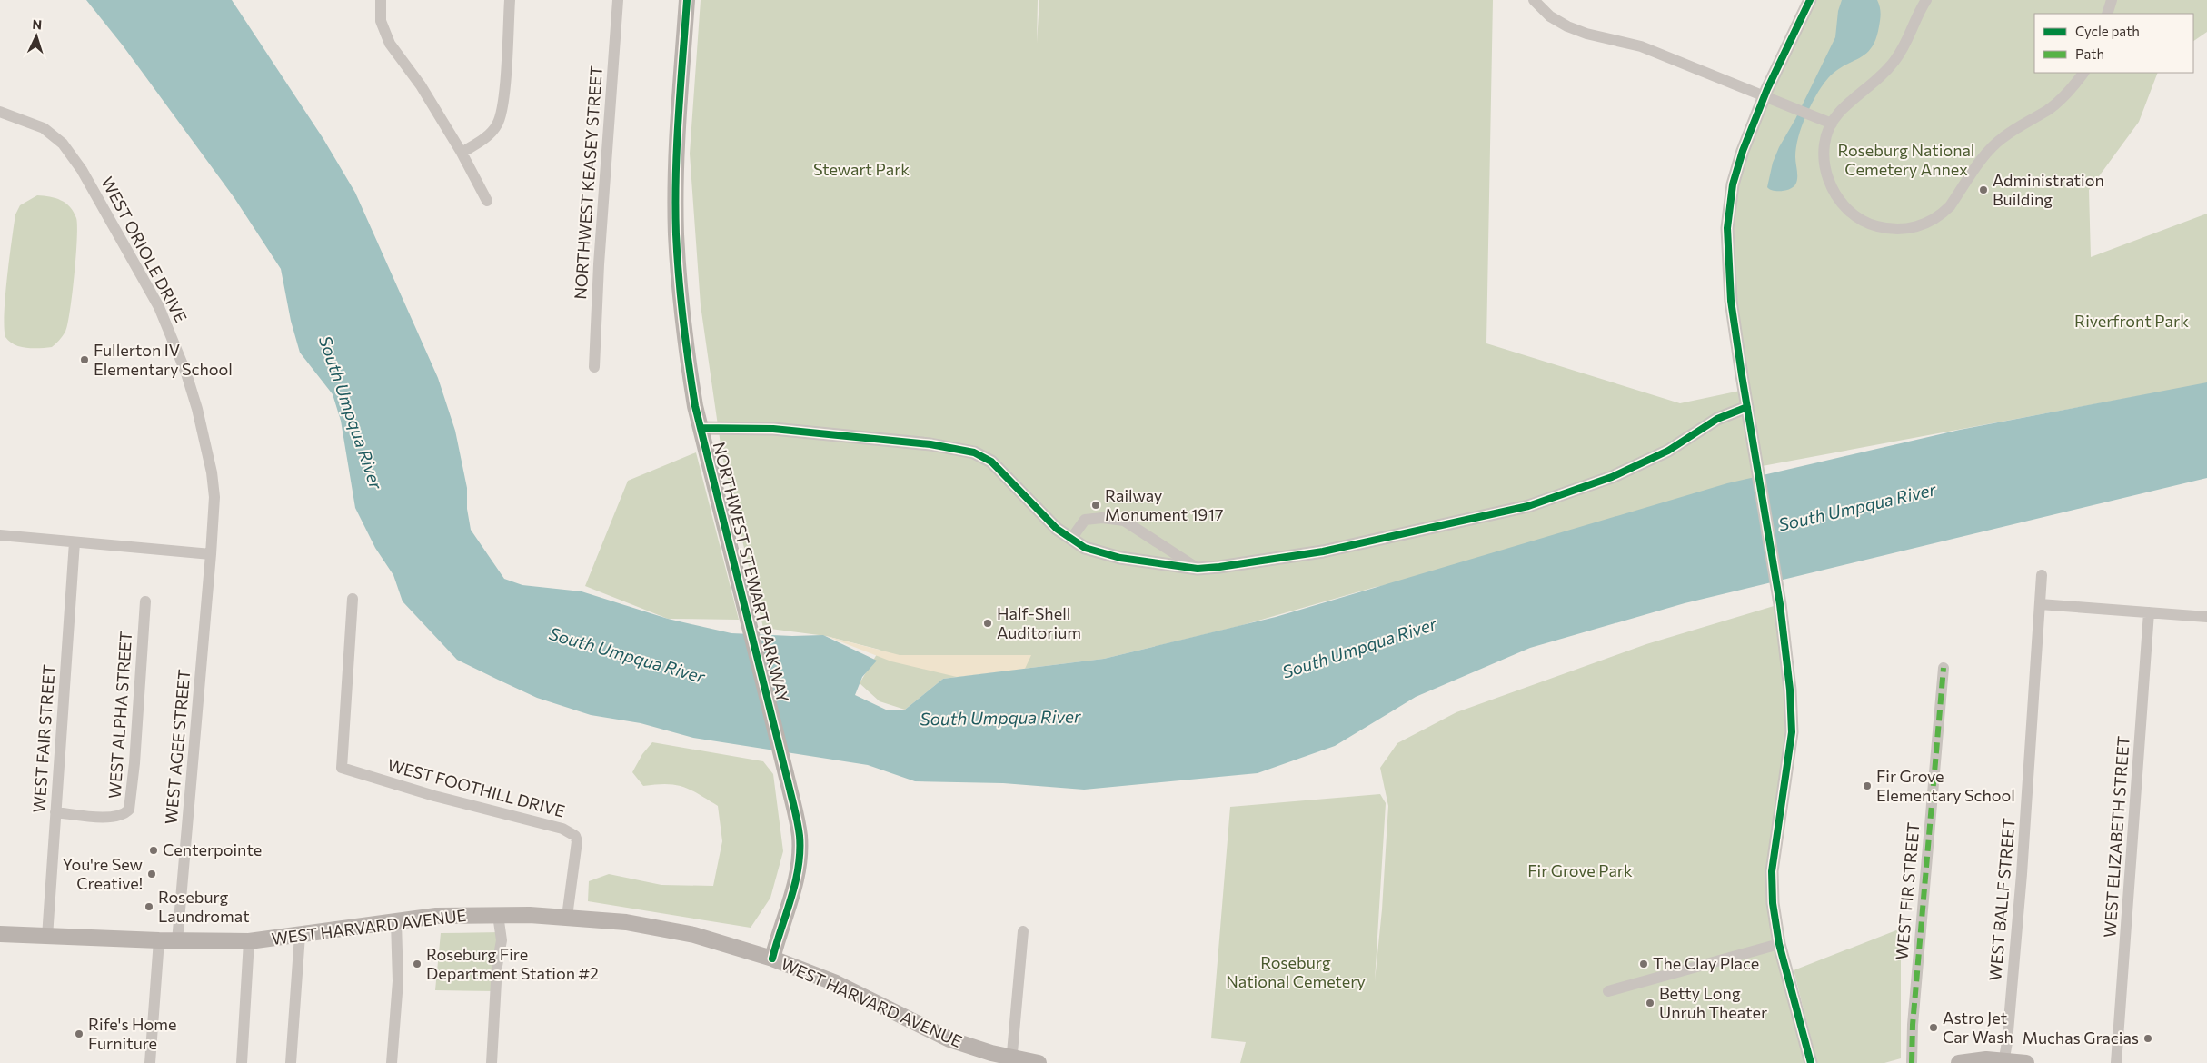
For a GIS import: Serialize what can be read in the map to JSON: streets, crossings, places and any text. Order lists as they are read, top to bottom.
{
  "streets": {
    "main road": ["NORTHWEST STEWART PARKWAY", "WEST HARVARD AVENUE"],
    "street": [
      "NORTHWEST KEASEY STREET",
      "WEST ORIOLE DRIVE",
      "WEST ALPHA STREET",
      "WEST FAIR STREET",
      "WEST AGEE STREET",
      "WEST FOOTHILL DRIVE",
      "WEST ELIZABETH STREET",
      "WEST FIR STREET",
      "WEST BALLF STREET"
    ]
  },
  "crossings": [
    ["WEST ORIOLE DRIVE", "WEST AGEE STREET"],
    ["NORTHWEST STEWART PARKWAY", "WEST HARVARD AVENUE"],
    ["WEST ALPHA STREET", "WEST FAIR STREET"],
    ["WEST FAIR STREET", "WEST HARVARD AVENUE"],
    ["WEST AGEE STREET", "WEST HARVARD AVENUE"],
    ["WEST FOOTHILL DRIVE", "WEST HARVARD AVENUE"]
  ],
  "water": ["South Umpqua River"],
  "parks": [
    "Roseburg National Cemetery Annex",
    "Stewart Park",
    "Riverfront Park",
    "Fir Grove Park",
    "Roseburg National Cemetery"
  ],
  "places": [
    "Administration Building",
    "Fullerton IV Elementary School",
    "Railway Monument 1917",
    "Half-Shell Auditorium",
    "Fir Grove Elementary School",
    "Centerpointe",
    "You're Sew Creative!",
    "Roseburg Laundromat",
    "Roseburg Fire Department Station #2",
    "The Clay Place",
    "Betty Long Unruh Theater",
    "Astro Jet Car Wash",
    "Rife's Home Furniture",
    "Muchas Gracias"
  ],
  "legend": ["Cycle path", "Path"],
  "north": "top"
}
